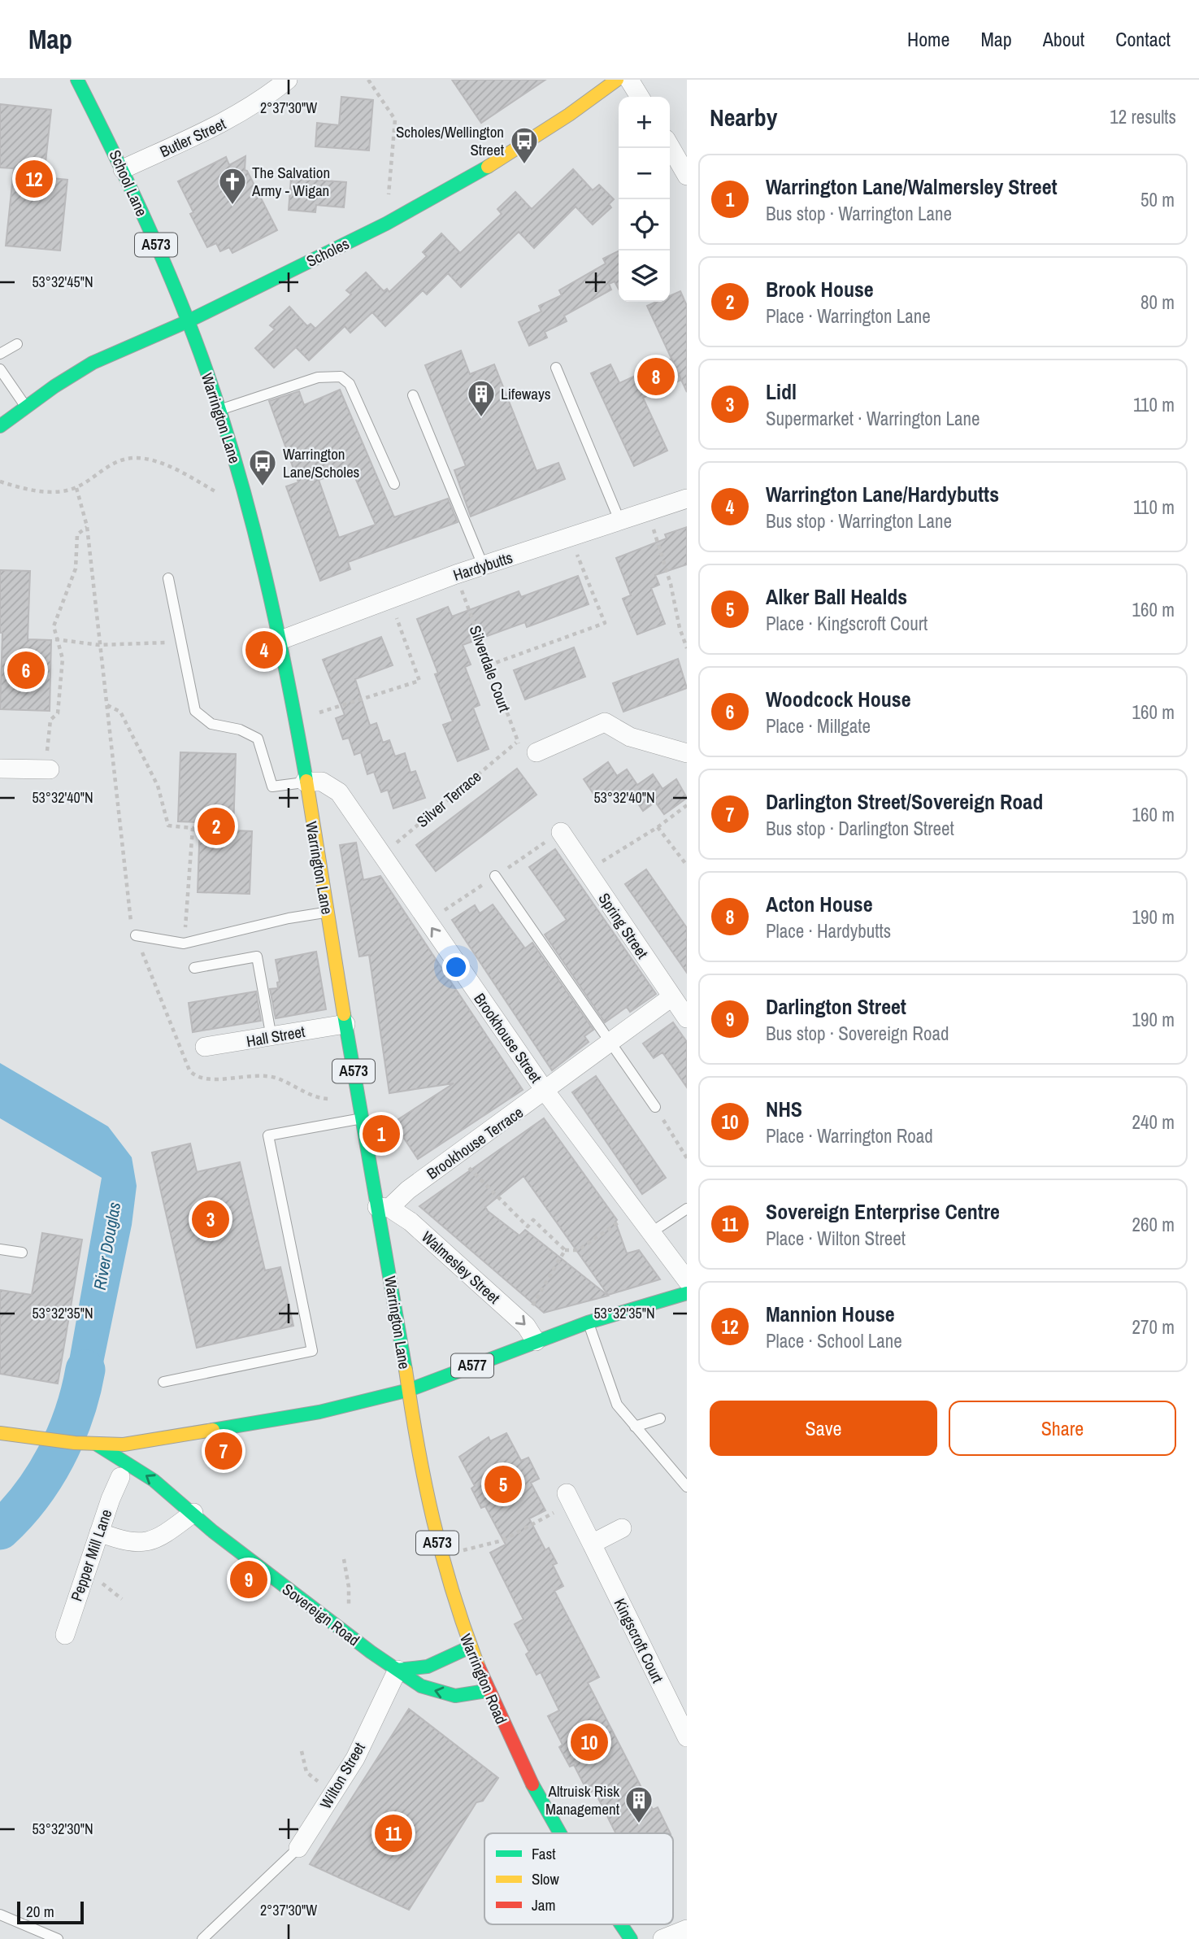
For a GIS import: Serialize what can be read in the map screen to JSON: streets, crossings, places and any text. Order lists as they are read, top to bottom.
{
  "streets": {
    "main road": [
      "School Lane",
      "A573",
      "Scholes",
      "Warrington Lane",
      "A577",
      "Sovereign Road",
      "Warrington Road"
    ],
    "street": [
      "Butler Street",
      "Hardybutts",
      "Spring Street",
      "Hall Street",
      "Brookhouse Street",
      "Brookhouse Terrace",
      "Walmesley Street",
      "Pepper Mill Lane",
      "Kingscroft Court",
      "Wilton Street"
    ],
    "path": ["Silverdale Court", "Silver Terrace"]
  },
  "crossings": [
    ["Butler Street", "School Lane"],
    ["School Lane", "Scholes"],
    ["School Lane", "Warrington Lane"],
    ["Scholes", "Warrington Lane"],
    ["Warrington Lane", "Hardybutts"],
    ["Warrington Lane", "Hall Street"],
    ["Warrington Lane", "Brookhouse Street"],
    ["Warrington Lane", "Brookhouse Terrace"],
    ["Warrington Lane", "Walmesley Street"],
    ["Warrington Lane", "A577"],
    ["Warrington Lane", "Warrington Road"],
    ["Hardybutts", "Silverdale Court"],
    ["Silverdale Court", "Silver Terrace"],
    ["Silver Terrace", "Brookhouse Street"],
    ["Spring Street", "Brookhouse Terrace"],
    ["Brookhouse Street", "Brookhouse Terrace"],
    ["Brookhouse Terrace", "Walmesley Street"],
    ["Walmesley Street", "A577"],
    ["A577", "Sovereign Road"],
    ["A577", "Warrington Road"],
    ["Sovereign Road", "Warrington Road"],
    ["Sovereign Road", "Wilton Street"]
  ],
  "one_way": ["Brookhouse Street", "Walmesley Street", "Sovereign Road"],
  "water": ["River Douglas"],
  "places": {
    "bus stop": ["Scholes/Wellington Street", "Warrington Lane/Scholes"],
    "church": ["The Salvation Army - Wigan"],
    "building": ["Lifeways", "Altruisk Risk Management"]
  },
  "legend": ["Fast", "Slow", "Jam"],
  "scale_bar": "20 m",
  "page": {
    "header": "Map",
    "nav": [
      "Home",
      "Map",
      "About",
      "Contact"
    ],
    "heading": ["Nearby", "12 results"],
    "map_buttons": ["+", "−"],
    "list": [
      {
        "mark": "1",
        "name": "Warrington Lane/Walmersley Street",
        "note": "Bus stop · Warrington Lane",
        "value": "50 m"
      },
      {
        "mark": "2",
        "name": "Brook House",
        "note": "Place · Warrington Lane",
        "value": "80 m"
      },
      {
        "mark": "3",
        "name": "Lidl",
        "note": "Supermarket · Warrington Lane",
        "value": "110 m"
      },
      {
        "mark": "4",
        "name": "Warrington Lane/Hardybutts",
        "note": "Bus stop · Warrington Lane",
        "value": "110 m"
      },
      {
        "mark": "5",
        "name": "Alker Ball Healds",
        "note": "Place · Kingscroft Court",
        "value": "160 m"
      },
      {
        "mark": "6",
        "name": "Woodcock House",
        "note": "Place · Millgate",
        "value": "160 m"
      },
      {
        "mark": "7",
        "name": "Darlington Street/Sovereign Road",
        "note": "Bus stop · Darlington Street",
        "value": "160 m"
      },
      {
        "mark": "8",
        "name": "Acton House",
        "note": "Place · Hardybutts",
        "value": "190 m"
      },
      {
        "mark": "9",
        "name": "Darlington Street",
        "note": "Bus stop · Sovereign Road",
        "value": "190 m"
      },
      {
        "mark": "10",
        "name": "NHS",
        "note": "Place · Warrington Road",
        "value": "240 m"
      },
      {
        "mark": "11",
        "name": "Sovereign Enterprise Centre",
        "note": "Place · Wilton Street",
        "value": "260 m"
      },
      {
        "mark": "12",
        "name": "Mannion House",
        "note": "Place · School Lane",
        "value": "270 m"
      }
    ],
    "pins": [
      "12",
      "8",
      "4",
      "6",
      "2",
      "1",
      "3",
      "7",
      "5",
      "9",
      "10",
      "11"
    ],
    "buttons": ["Save", "Share"],
    "scale": "20 m"
  },
  "coordinates": [
    "2°37'30\"W",
    "53°32'45\"N",
    "53°32'40\"N",
    "53°32'35\"N",
    "53°32'30\"N"
  ]
}
